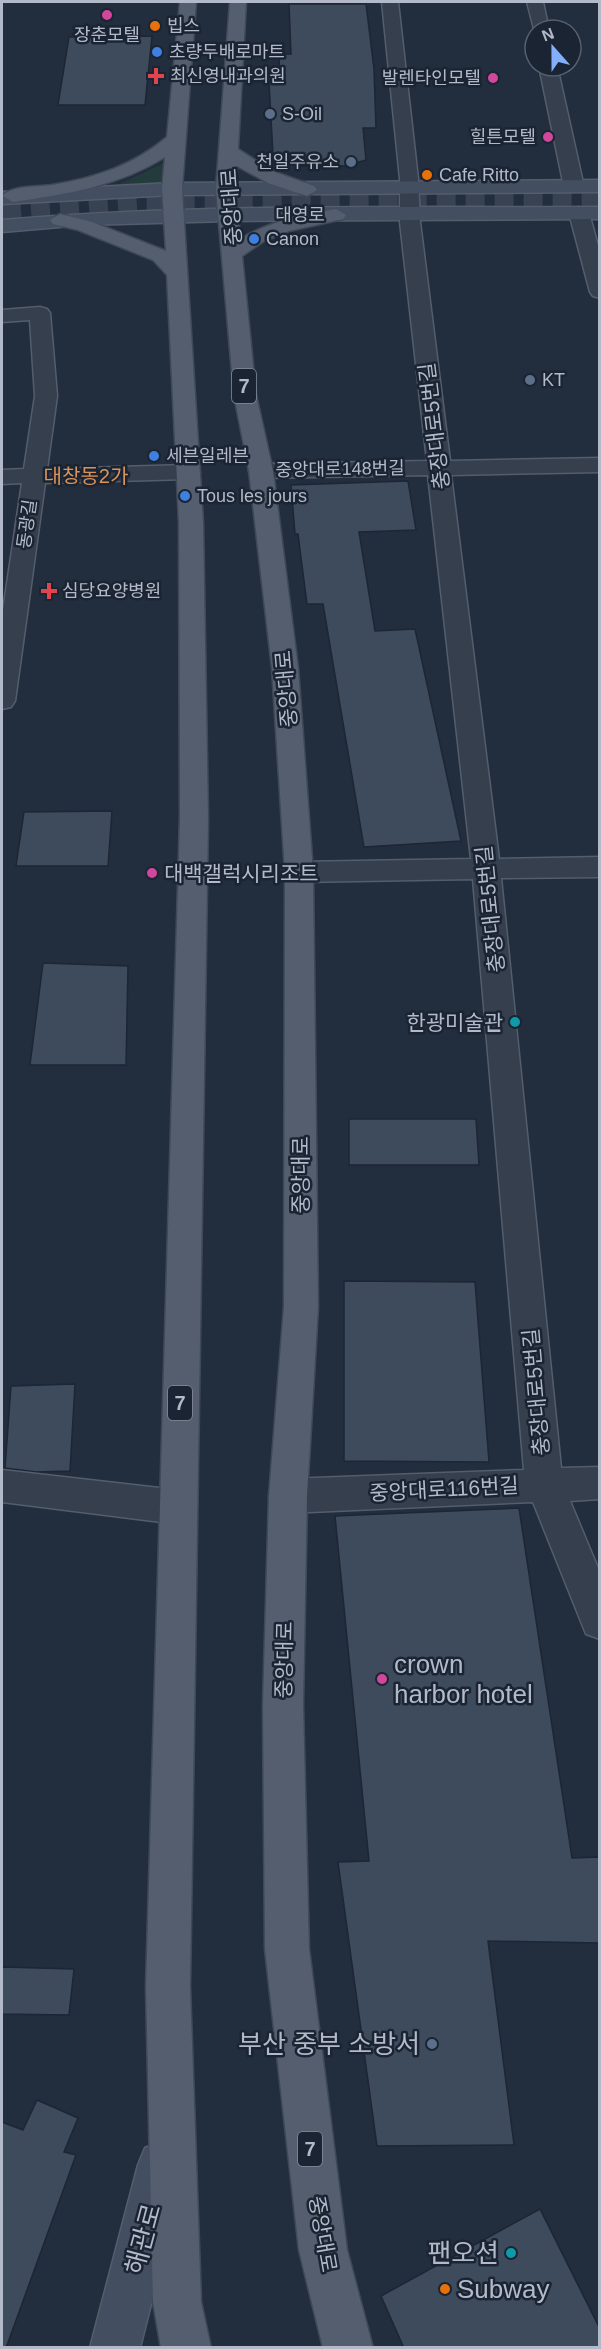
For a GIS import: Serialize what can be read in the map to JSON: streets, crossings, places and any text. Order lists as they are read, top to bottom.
{
  "streets": {
    "main road": [
      "중앙대로",
      "대영로",
      "7",
      "해관로"
    ],
    "street": [
      "충장대로5번길",
      "중앙대로148번길",
      "동광길",
      "중앙대로116번길"
    ]
  },
  "crossings": [
    ["중앙대로", "대영로"],
    ["중앙대로", "중앙대로148번길"],
    ["중앙대로", "중앙대로116번길"],
    ["대영로", "7"],
    ["대영로", "충장대로5번길"],
    ["7", "해관로"],
    ["충장대로5번길", "중앙대로148번길"],
    ["충장대로5번길", "중앙대로116번길"]
  ],
  "districts": ["대창동2가"],
  "places": {
    "other": [
      "장춘모텔",
      "빕스",
      "초량두배로마트",
      "발렌타인모텔",
      "S-Oil",
      "힐튼모텔",
      "천일주유소",
      "Cafe Ritto",
      "Canon",
      "KT",
      "세븐일레븐",
      "Tous les jours",
      "대백갤럭시리조트",
      "한광미술관",
      "crown harbor hotel",
      "부산 중부 소방서",
      "팬오션",
      "Subway"
    ],
    "health": ["최신영내과의원", "심당요양병원"]
  },
  "north": "top"
}
